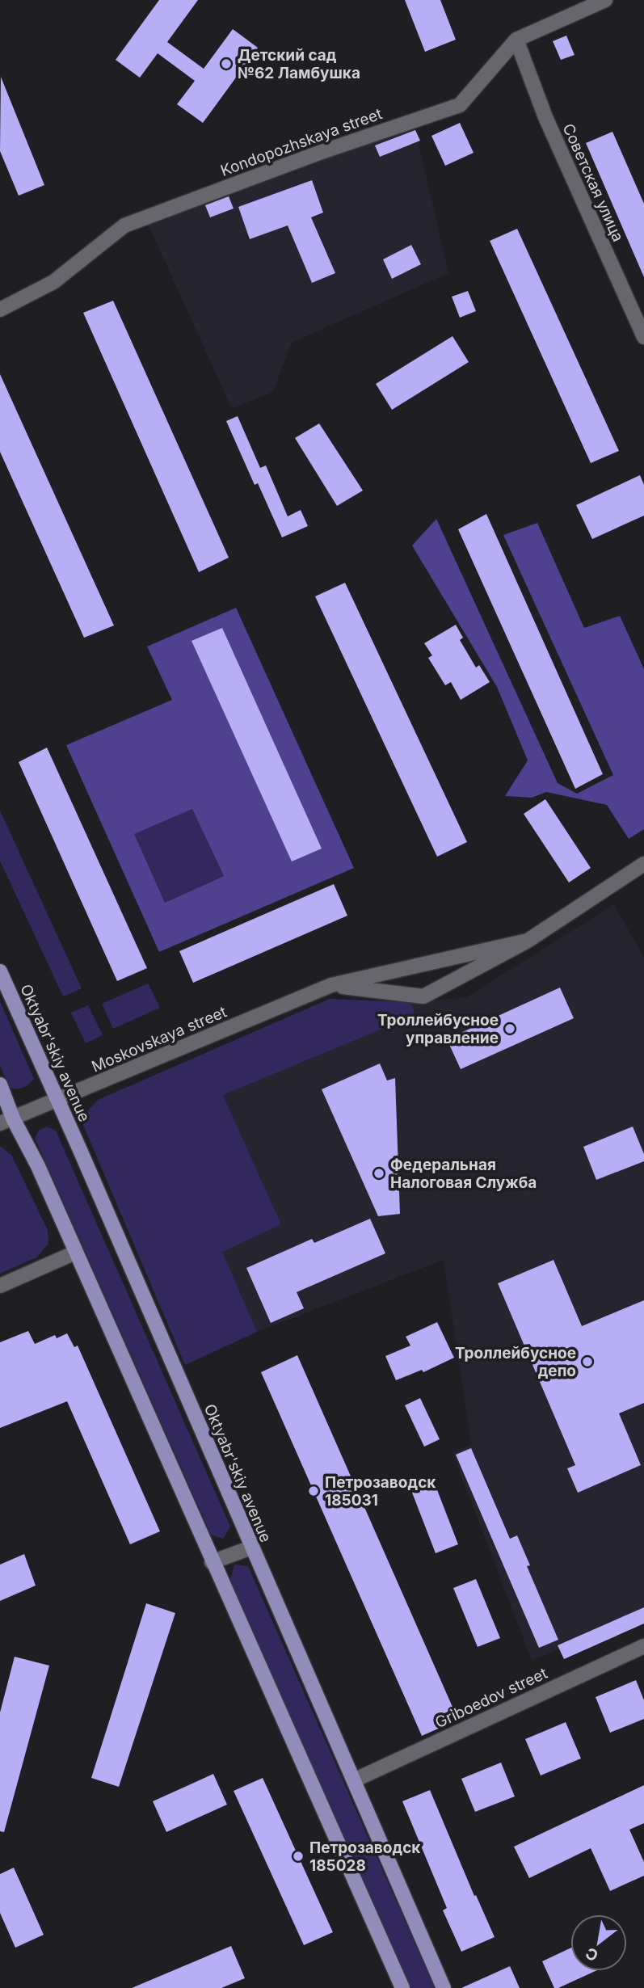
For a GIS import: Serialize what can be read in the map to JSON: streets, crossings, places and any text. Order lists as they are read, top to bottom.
{
  "streets": {
    "main road": ["Oktyabr'skiy avenue"],
    "street": [
      "Kondopozhskaya street",
      "Советская улица",
      "Moskovskaya street",
      "Griboedov street"
    ]
  },
  "crossings": [
    ["Kondopozhskaya street", "Советская улица"],
    ["Moskovskaya street", "Oktyabr'skiy avenue"],
    ["Oktyabr'skiy avenue", "Griboedov street"]
  ],
  "places": [
    "Детский сад №62 Ламбушка",
    "Троллейбусное управление",
    "Федеральная Налоговая Служба",
    "Троллейбусное депо",
    "Петрозаводск 185031",
    "Петрозаводск 185028"
  ],
  "north": "bottom left"
}
